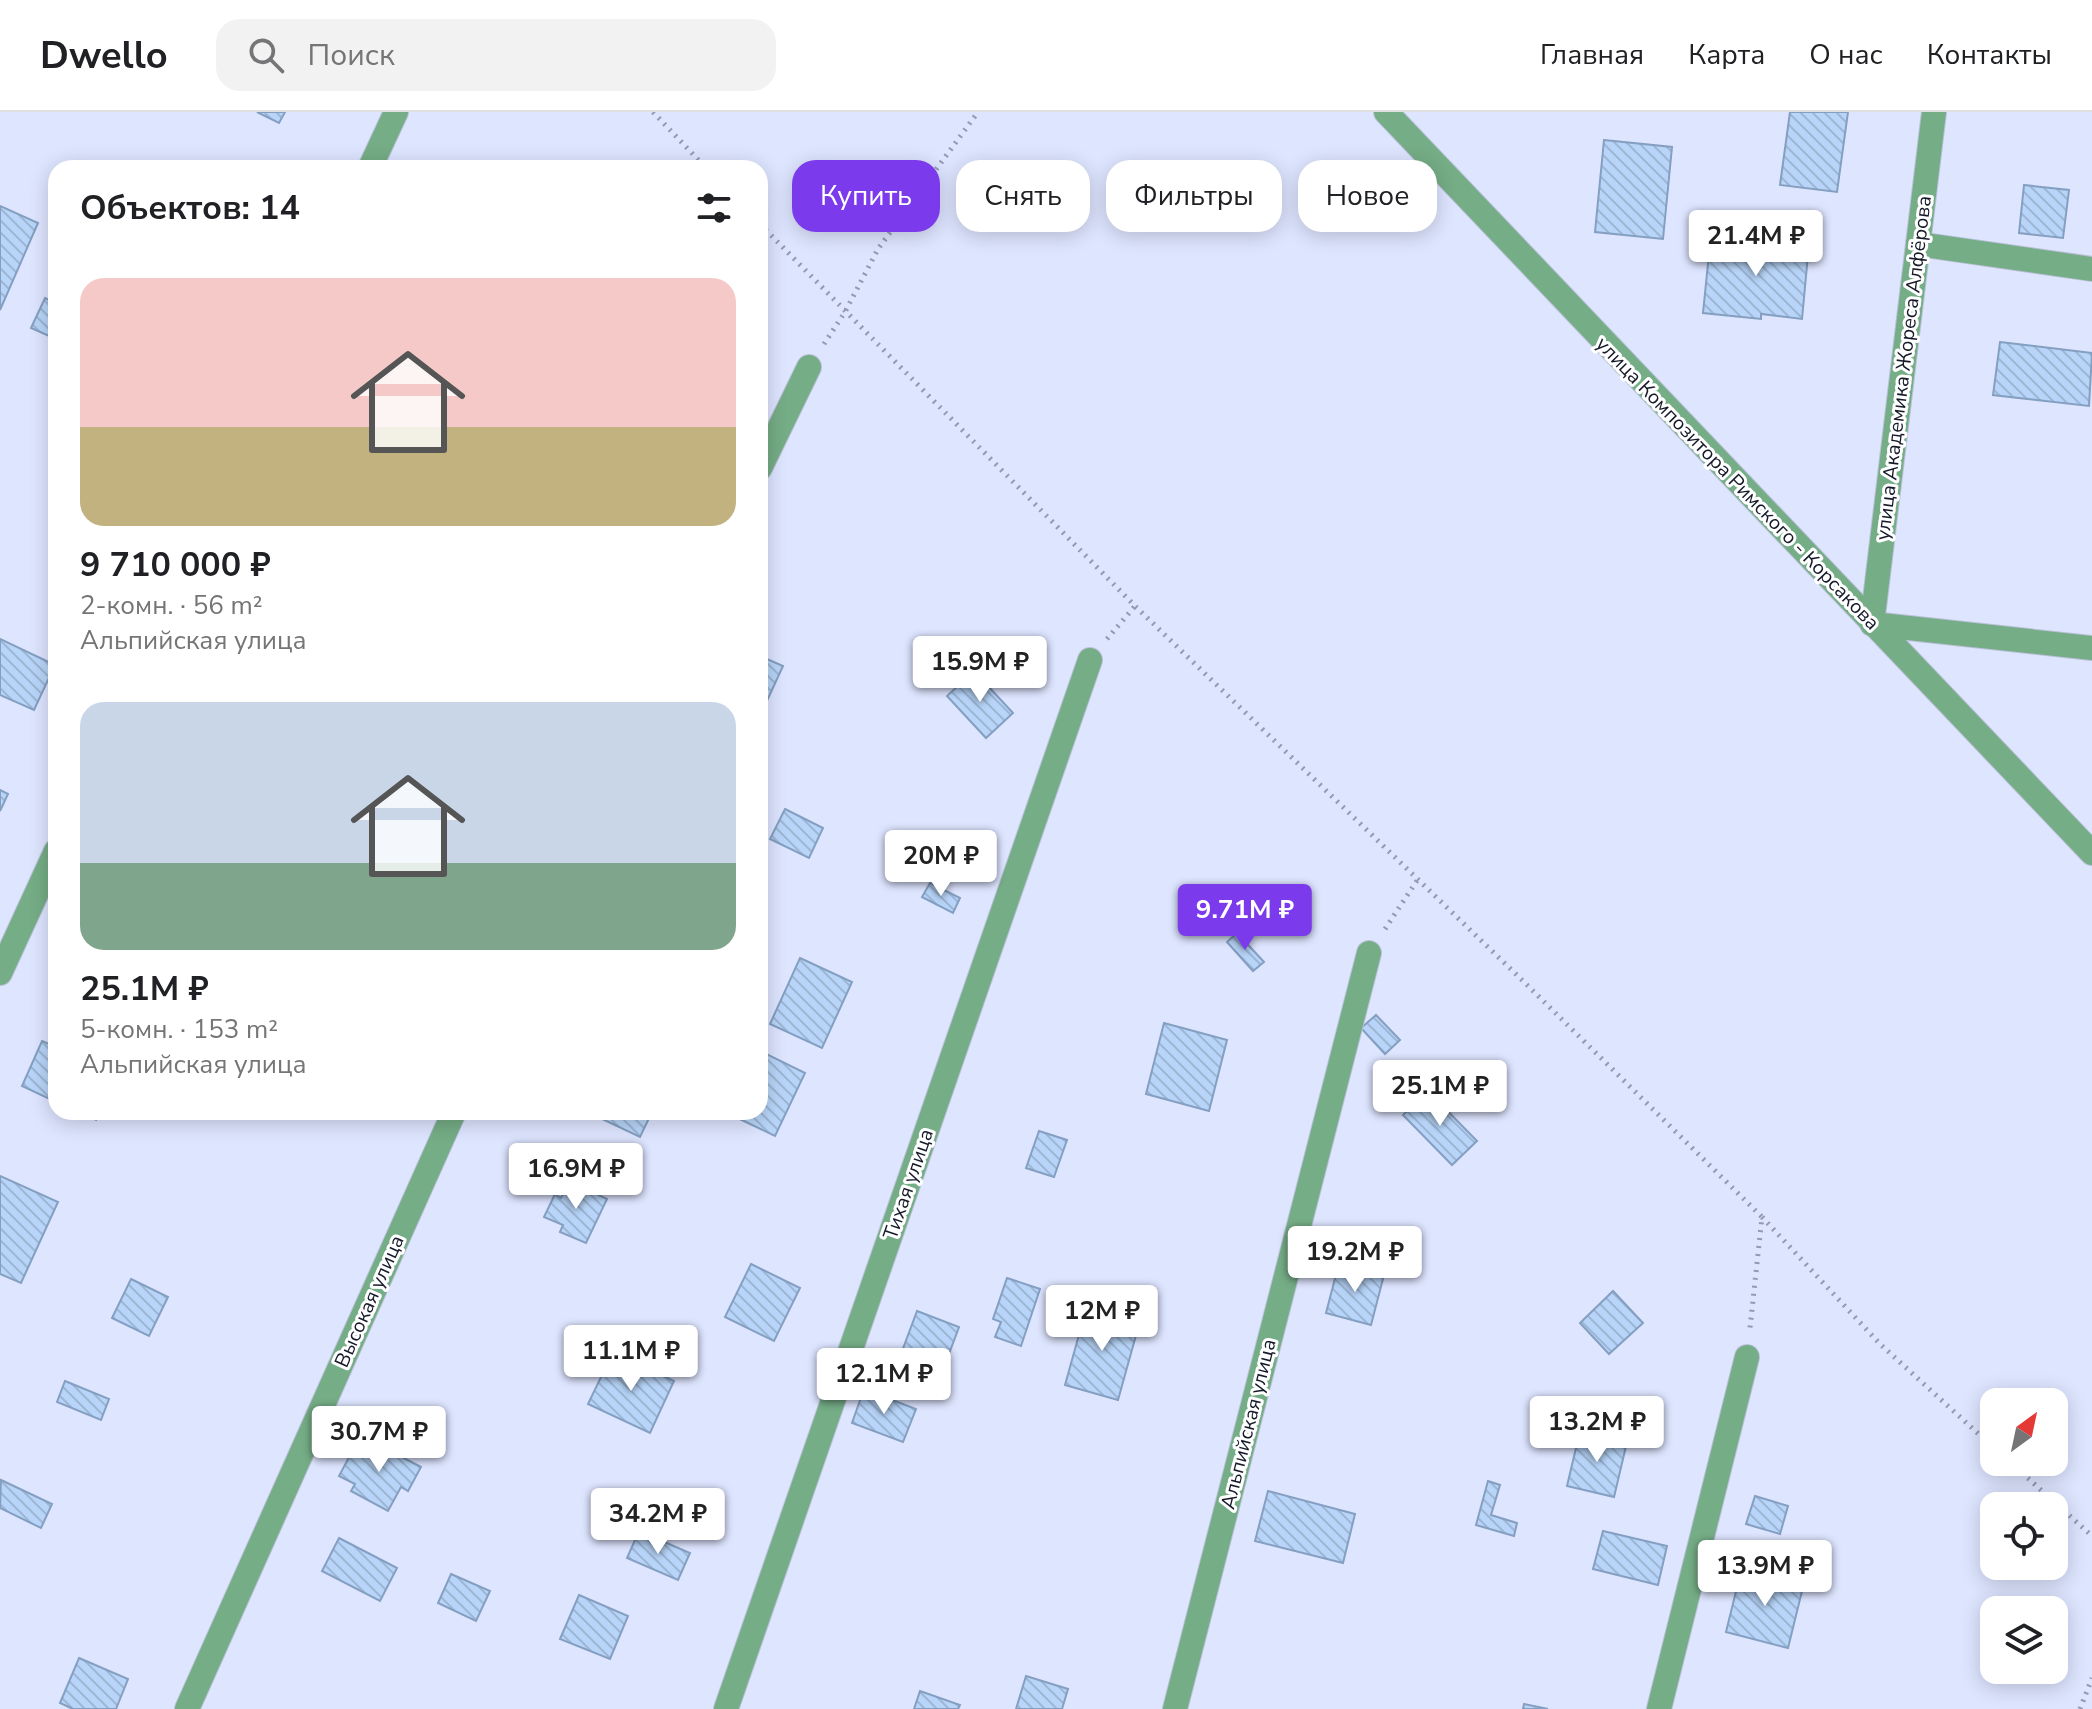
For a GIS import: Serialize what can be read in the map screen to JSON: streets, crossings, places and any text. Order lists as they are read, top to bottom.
{
  "streets": {
    "street": [
      "улица Академика Жореса Алфёрова",
      "улица Композитора Римского - Корсакова",
      "Тихая улица",
      "Высокая улица",
      "Альпийская улица"
    ]
  },
  "crossings": [
    ["улица Академика Жореса Алфёрова", "улица Композитора Римского - Корсакова"]
  ],
  "north": "top right",
  "page": {
    "header": "Dwello",
    "search": "Поиск",
    "nav": [
      "Главная",
      "Карта",
      "О нас",
      "Контакты"
    ],
    "chip": [
      "Купить",
      "Снять",
      "Фильтры",
      "Новое"
    ],
    "heading": "Объектов: 14",
    "price": [
      "21.4M ₽",
      "15.9M ₽",
      "20M ₽",
      "9.71M ₽",
      "25.1M ₽",
      "16.9M ₽",
      "19.2M ₽",
      "12M ₽",
      "11.1M ₽",
      "12.1M ₽",
      "13.2M ₽",
      "30.7M ₽",
      "34.2M ₽",
      "13.9M ₽"
    ],
    "list": [
      {
        "name": "9 710 000 ₽",
        "note": "2-комн. · 56 m² · Альпийская улица"
      },
      {
        "name": "25.1M ₽",
        "note": "5-комн. · 153 m² · Альпийская улица"
      }
    ]
  }
}
